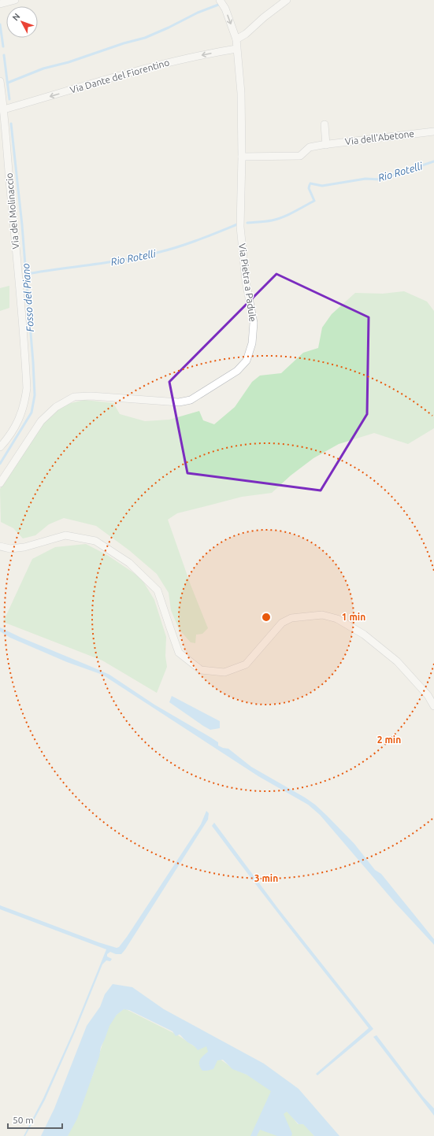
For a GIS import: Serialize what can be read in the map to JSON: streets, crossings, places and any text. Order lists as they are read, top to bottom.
{
  "streets": {
    "street": [
      "Via Dante del Fiorentino",
      "Via dell'Abetone",
      "Via del Molinaccio",
      "Via Pietra a Padule"
    ]
  },
  "crossings": [
    ["Via Dante del Fiorentino", "Via del Molinaccio"],
    ["Via Dante del Fiorentino", "Via Pietra a Padule"],
    ["Via dell'Abetone", "Via Pietra a Padule"]
  ],
  "one_way": ["Via Dante del Fiorentino"],
  "water": ["Rio Rotelli", "Fosso del Piano"],
  "scale_bar": "50 m",
  "north": "top left",
  "rings": ["1 min", "2 min", "3 min"]
}
